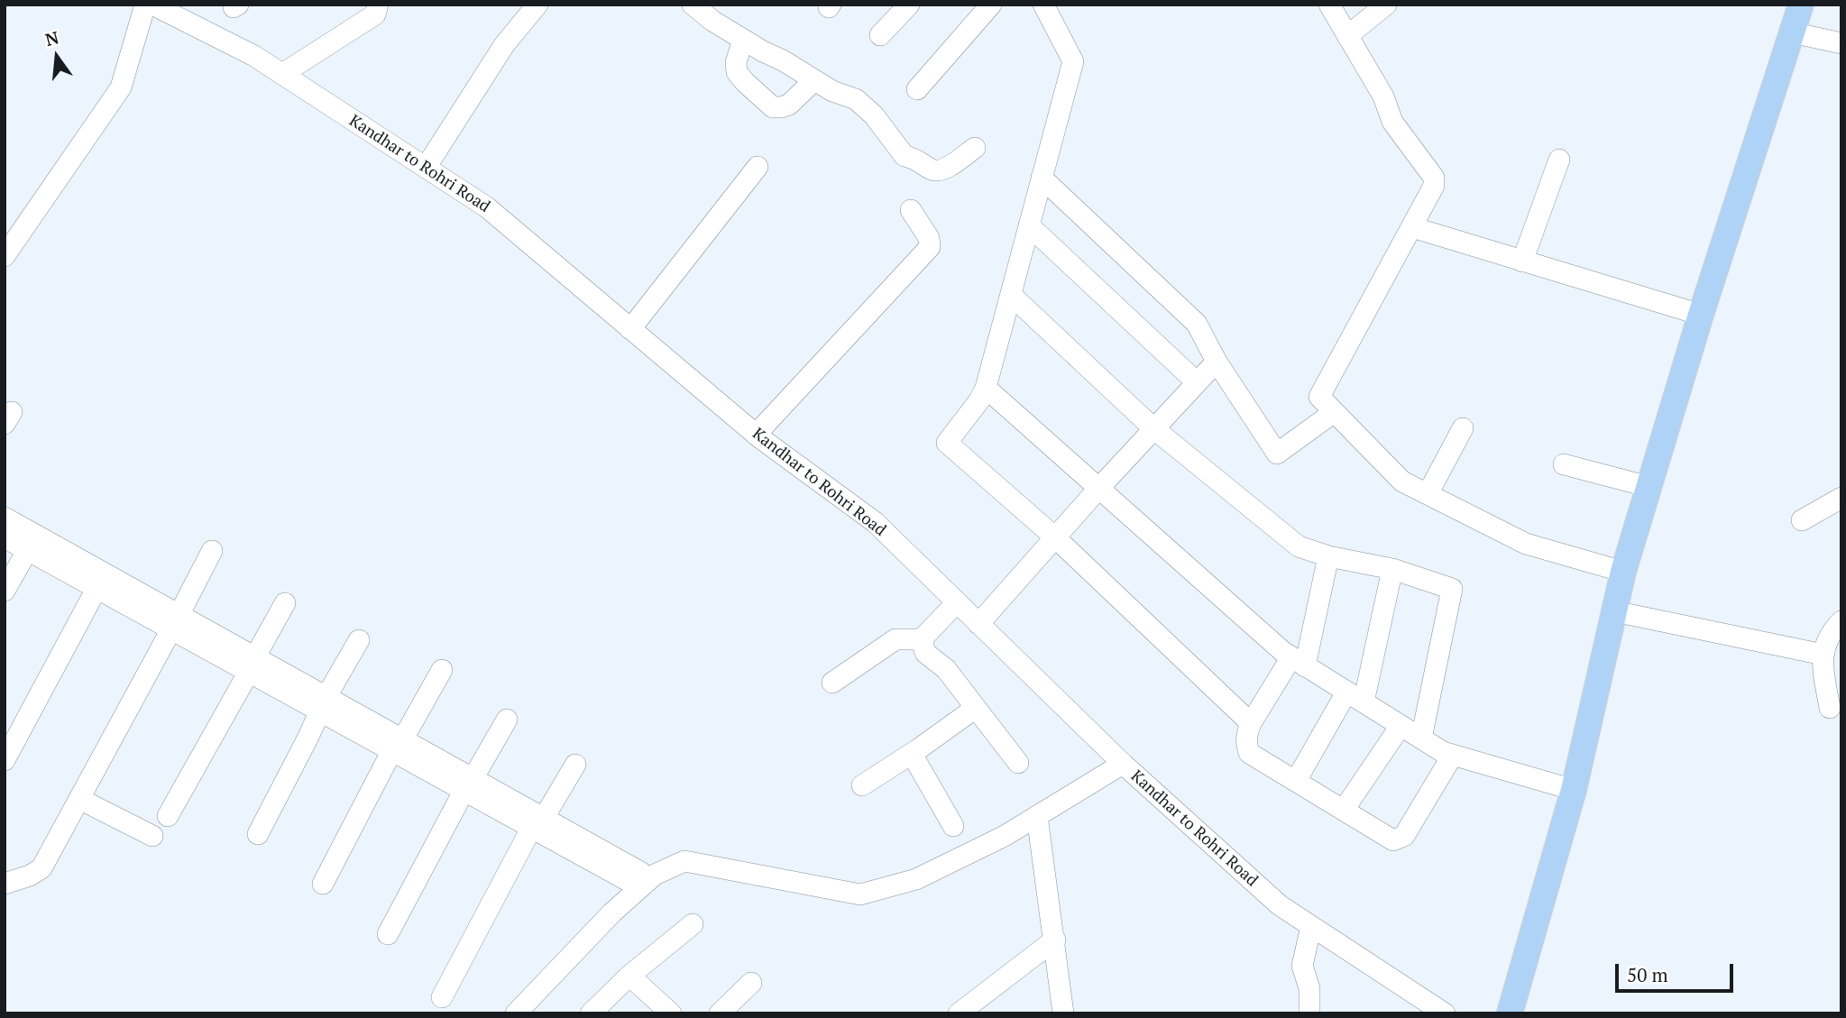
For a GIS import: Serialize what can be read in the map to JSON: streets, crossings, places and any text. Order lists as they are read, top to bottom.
{
  "streets": {
    "street": ["Kandhar to Rohri Road"]
  },
  "scale_bar": "50 m",
  "north": "top"
}
